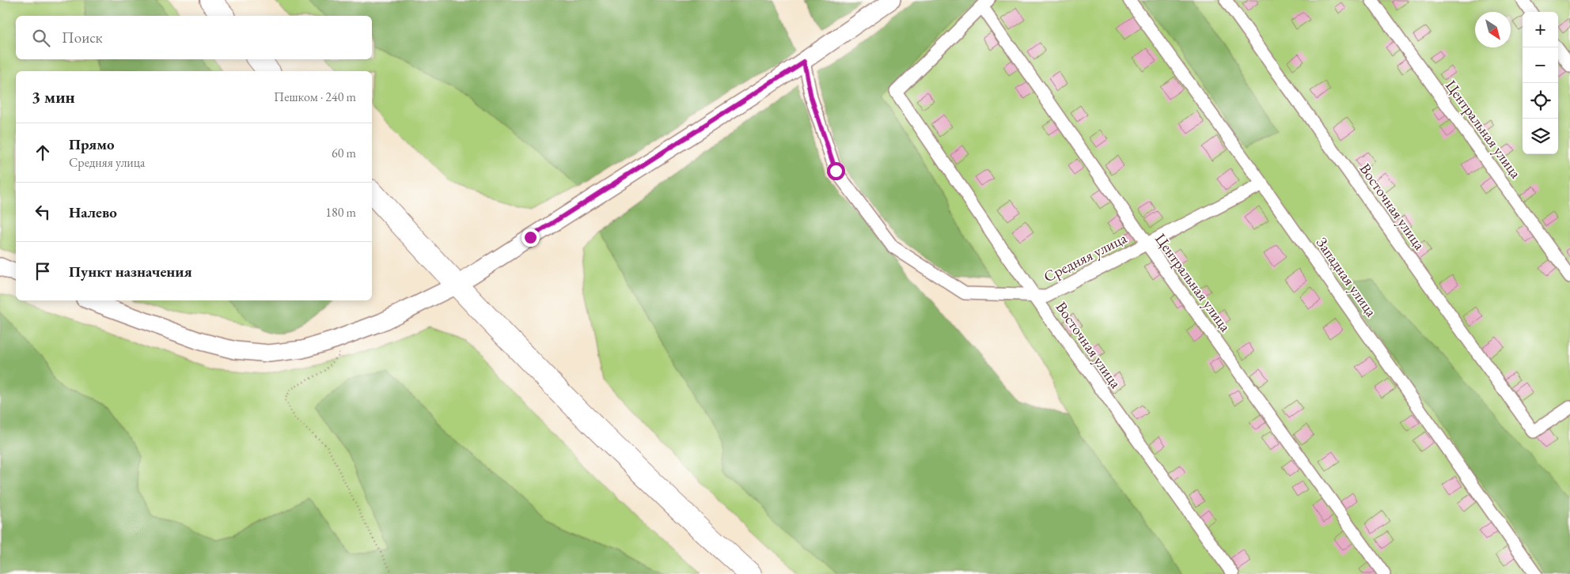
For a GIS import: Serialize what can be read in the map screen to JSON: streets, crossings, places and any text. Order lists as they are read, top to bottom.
{
  "streets": {
    "street": [
      "Центральная улица",
      "Восточная улица",
      "Средняя улица",
      "Западная улица"
    ]
  },
  "crossings": [
    ["Центральная улица", "Восточная улица"],
    ["Центральная улица", "Средняя улица"],
    ["Восточная улица", "Средняя улица"],
    ["Средняя улица", "Западная улица"]
  ],
  "north": "bottom right",
  "page": {
    "map_buttons": ["+", "−"],
    "search": "Поиск",
    "heading": ["3 мин", "Пешком · 240 m"],
    "list": [
      ["Прямо", "Средняя улица", "60 m"],
      ["Налево", "180 m"],
      "Пункт назначения"
    ]
  }
}
